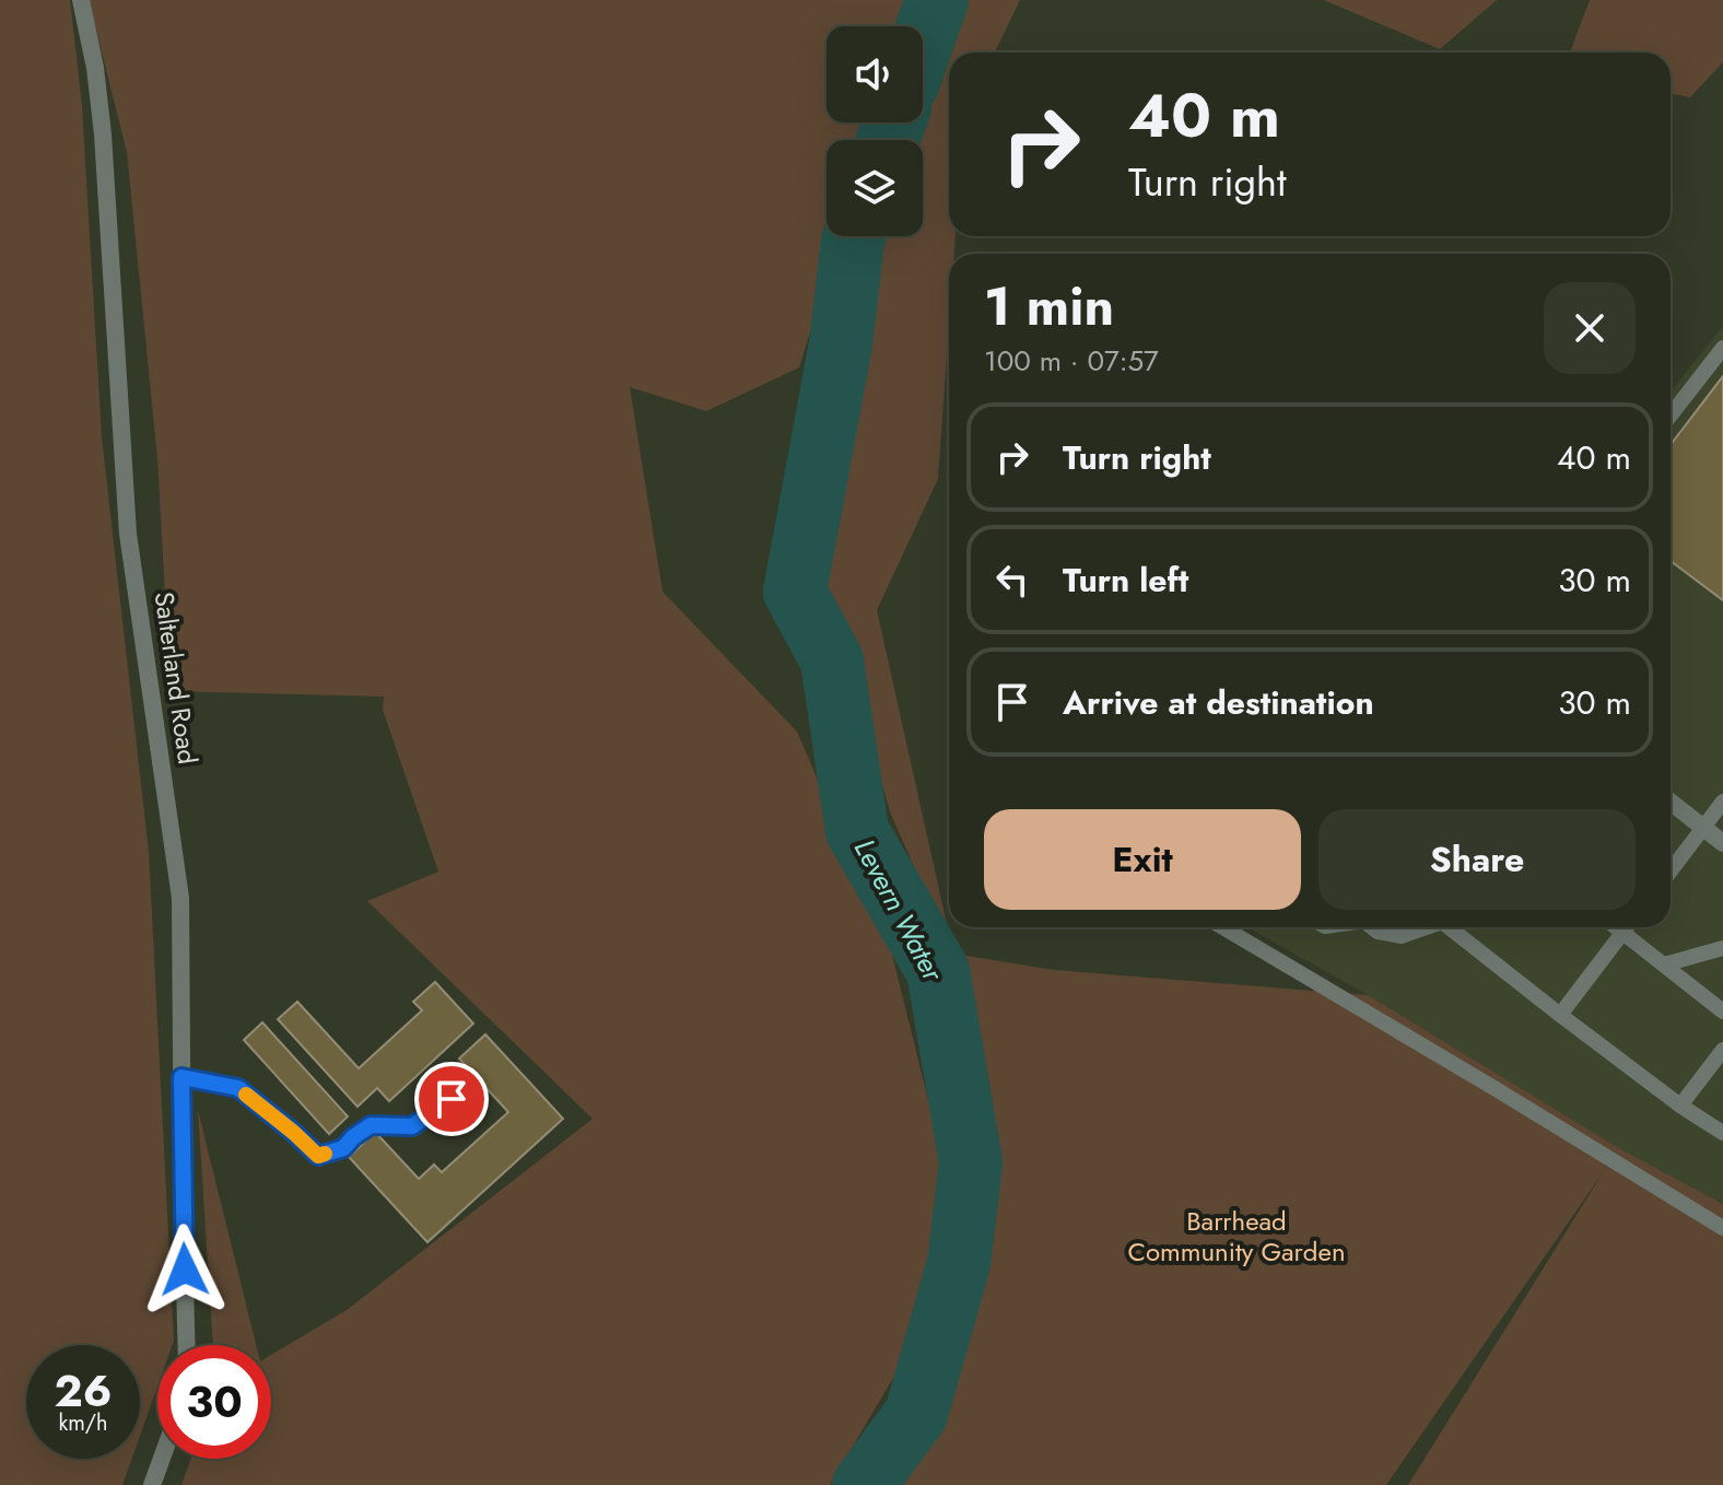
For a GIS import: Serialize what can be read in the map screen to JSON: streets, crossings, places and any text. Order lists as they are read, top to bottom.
{
  "streets": {
    "street": ["Salterland Road"]
  },
  "water": ["Levern Water"],
  "parks": ["Barrhead Community Garden"],
  "page": {
    "turn": ["40 m", "Turn right"],
    "heading": ["1 min", "100 m · 07:57"],
    "list": [
      {
        "name": "Turn right",
        "value": "40 m"
      },
      {
        "name": "Turn left",
        "value": "30 m"
      },
      {
        "name": "Arrive at destination",
        "value": "30 m"
      }
    ],
    "buttons": ["Exit", "Share"],
    "speed": "26 km/h",
    "limit": "30"
  }
}
